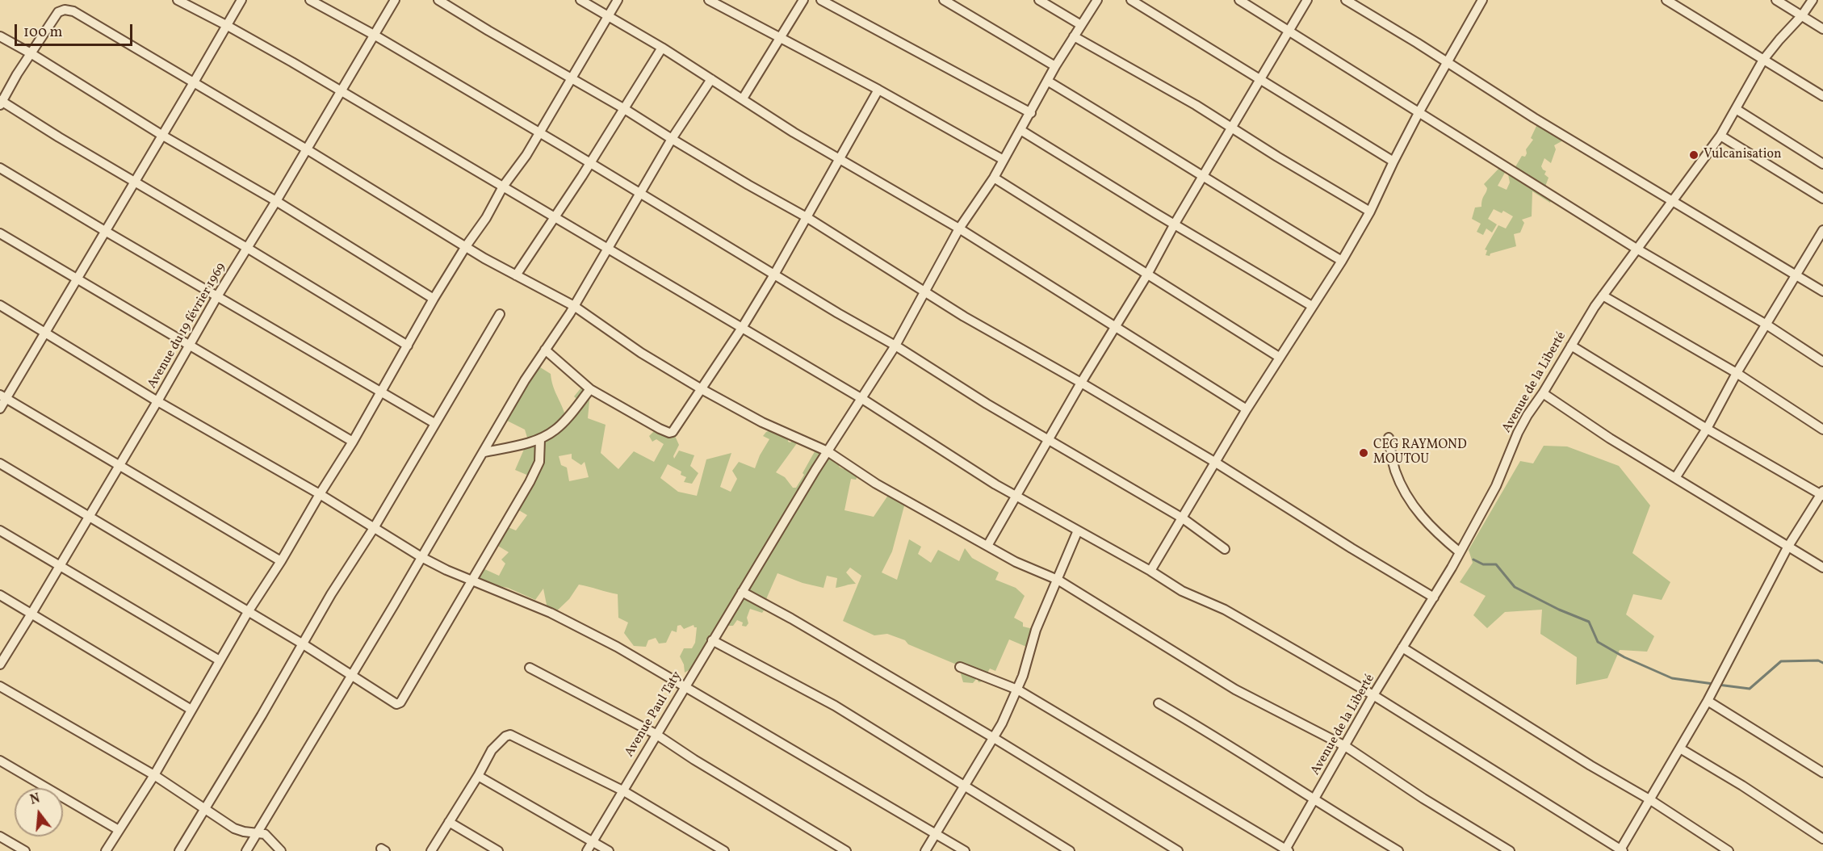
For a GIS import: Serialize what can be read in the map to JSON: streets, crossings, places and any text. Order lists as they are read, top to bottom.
{
  "streets": {
    "street": ["Avenue du 19 février 1969", "Avenue de la Liberté", "Avenue Paul Taty"]
  },
  "places": ["Vulcanisation", "CEG RAYMOND MOUTOU"],
  "scale_bar": "100 m",
  "north": "top"
}
